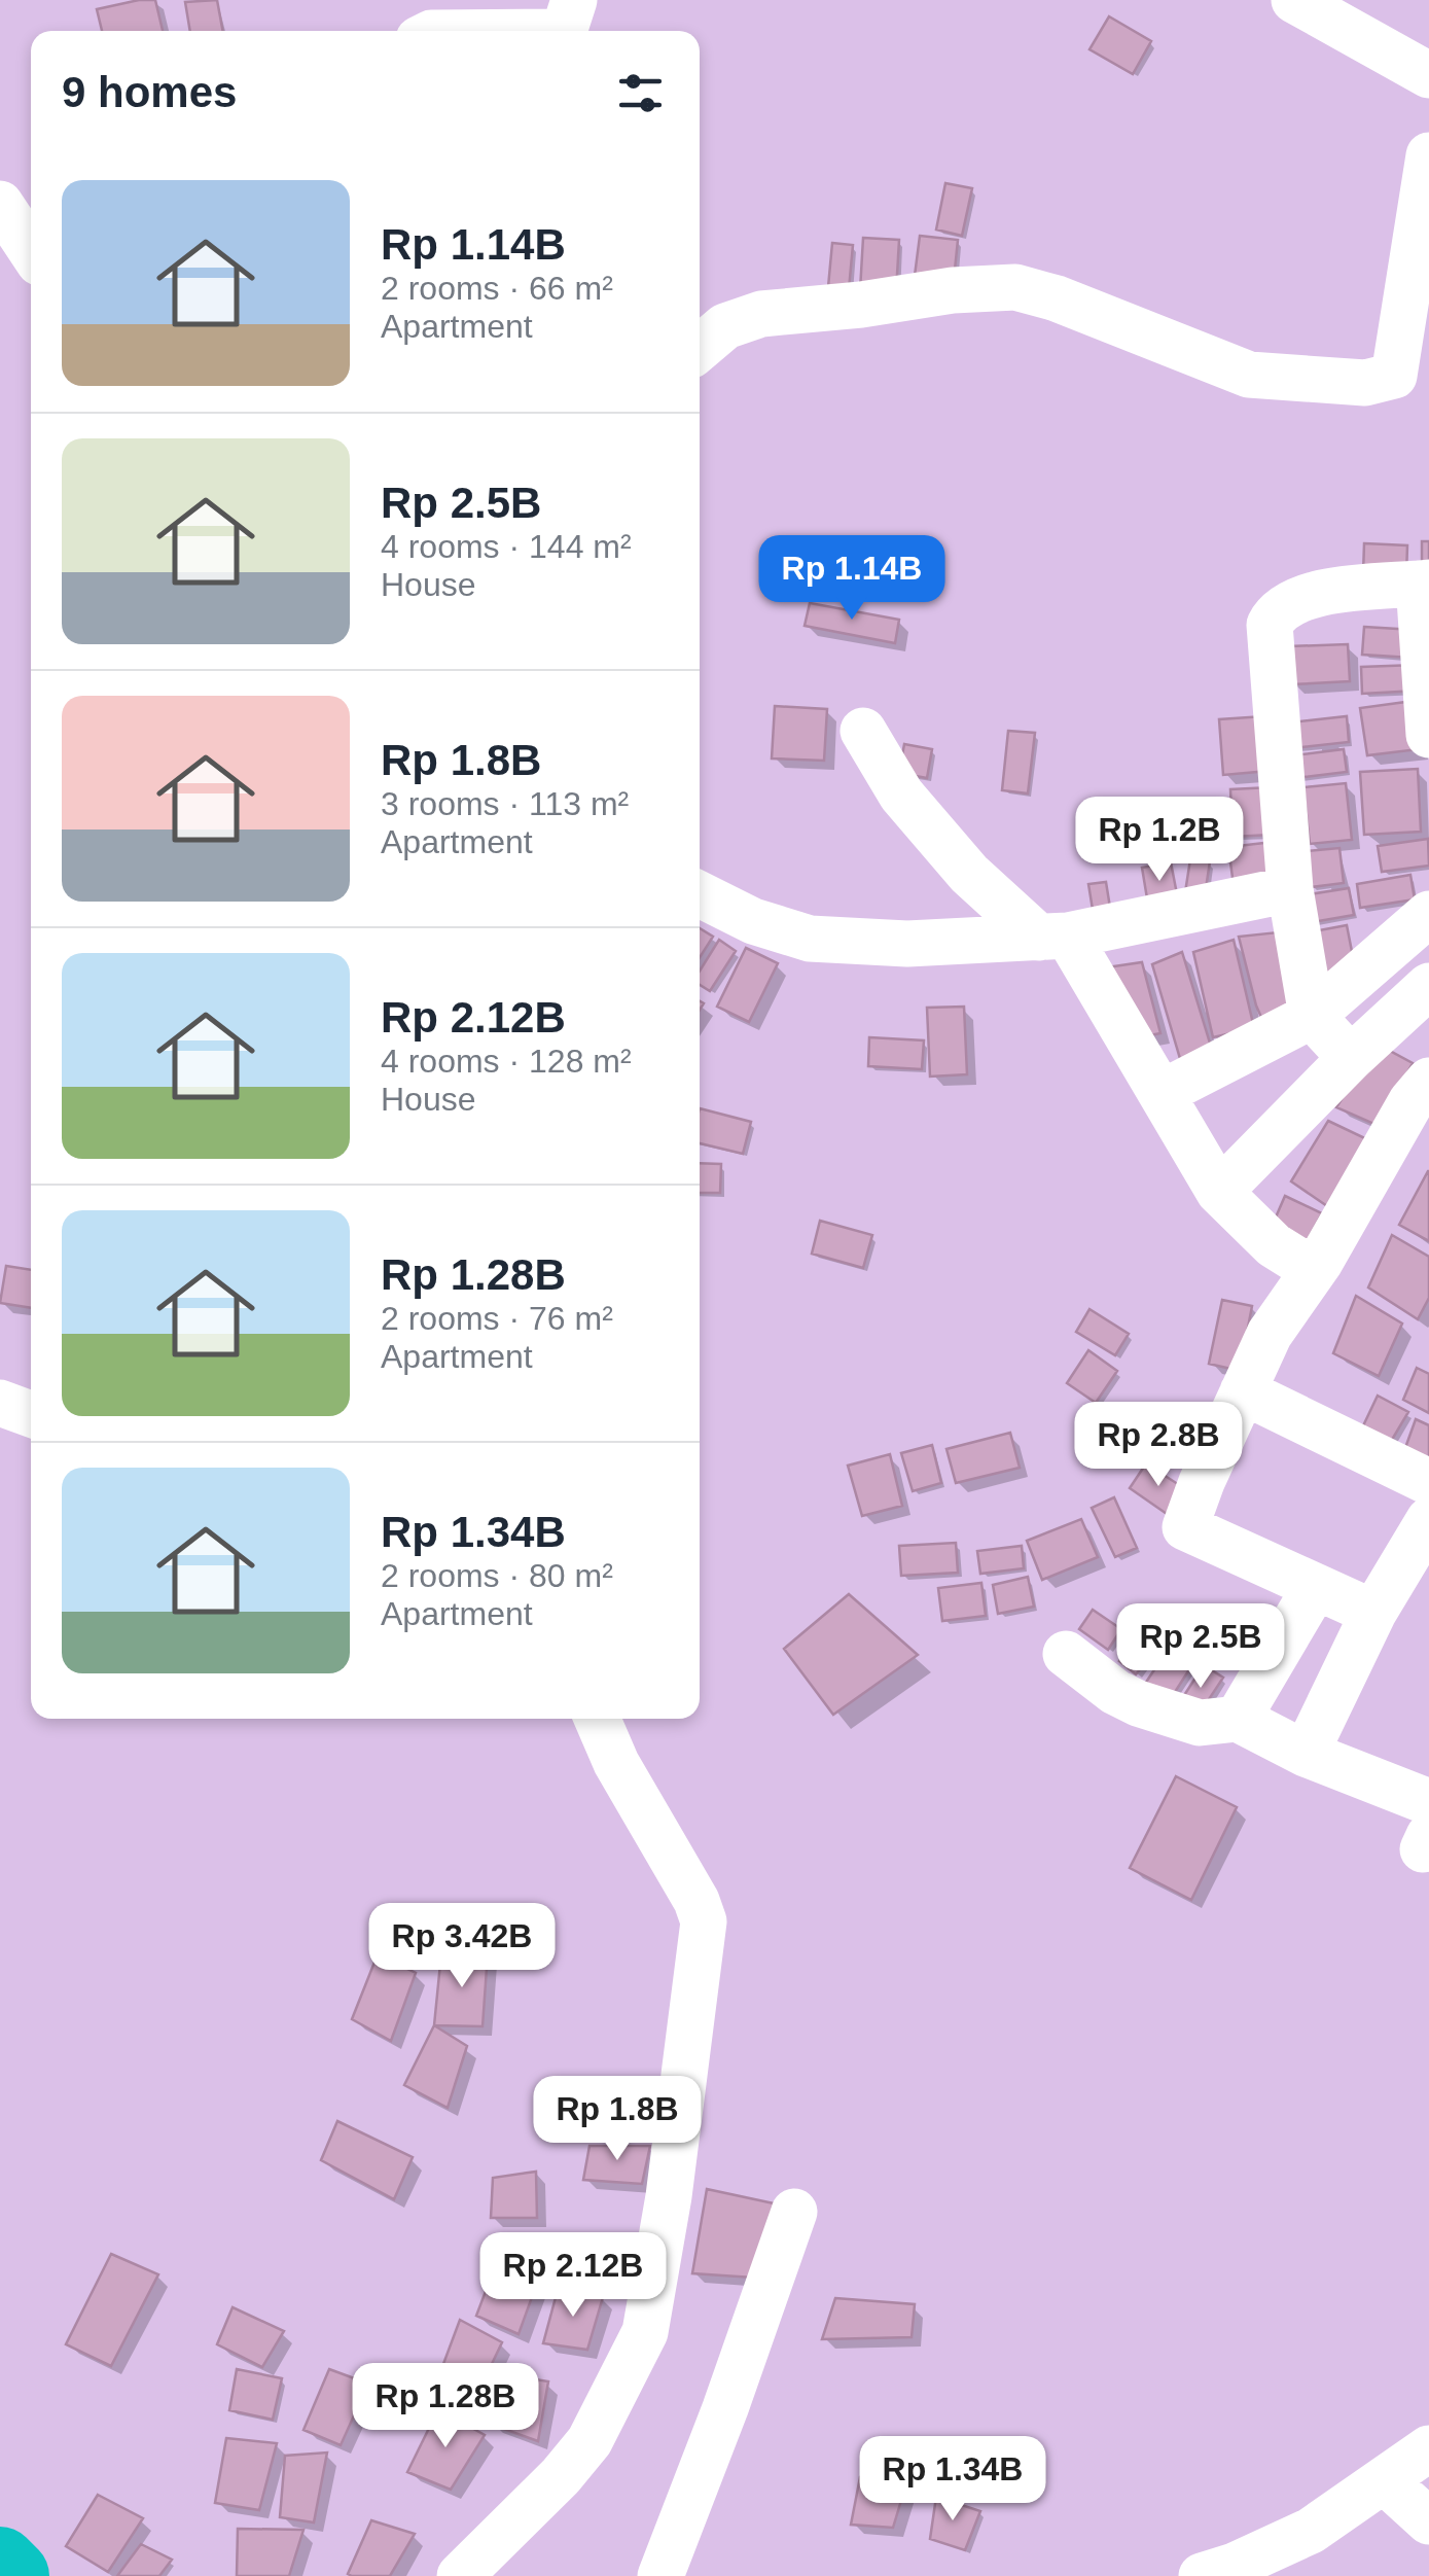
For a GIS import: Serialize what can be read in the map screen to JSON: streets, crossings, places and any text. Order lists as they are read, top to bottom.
{
  "page": {
    "heading": "9 homes",
    "list": [
      {
        "name": "Rp 1.14B",
        "note": "2 rooms · 66 m² · Apartment"
      },
      {
        "name": "Rp 2.5B",
        "note": "4 rooms · 144 m² · House"
      },
      {
        "name": "Rp 1.8B",
        "note": "3 rooms · 113 m² · Apartment"
      },
      {
        "name": "Rp 2.12B",
        "note": "4 rooms · 128 m² · House"
      },
      {
        "name": "Rp 1.28B",
        "note": "2 rooms · 76 m² · Apartment"
      },
      {
        "name": "Rp 1.34B",
        "note": "2 rooms · 80 m² · Apartment"
      }
    ],
    "price": [
      "Rp 1.14B",
      "Rp 1.2B",
      "Rp 2.8B",
      "Rp 2.5B",
      "Rp 3.42B",
      "Rp 1.8B",
      "Rp 2.12B",
      "Rp 1.28B",
      "Rp 1.34B"
    ]
  }
}
